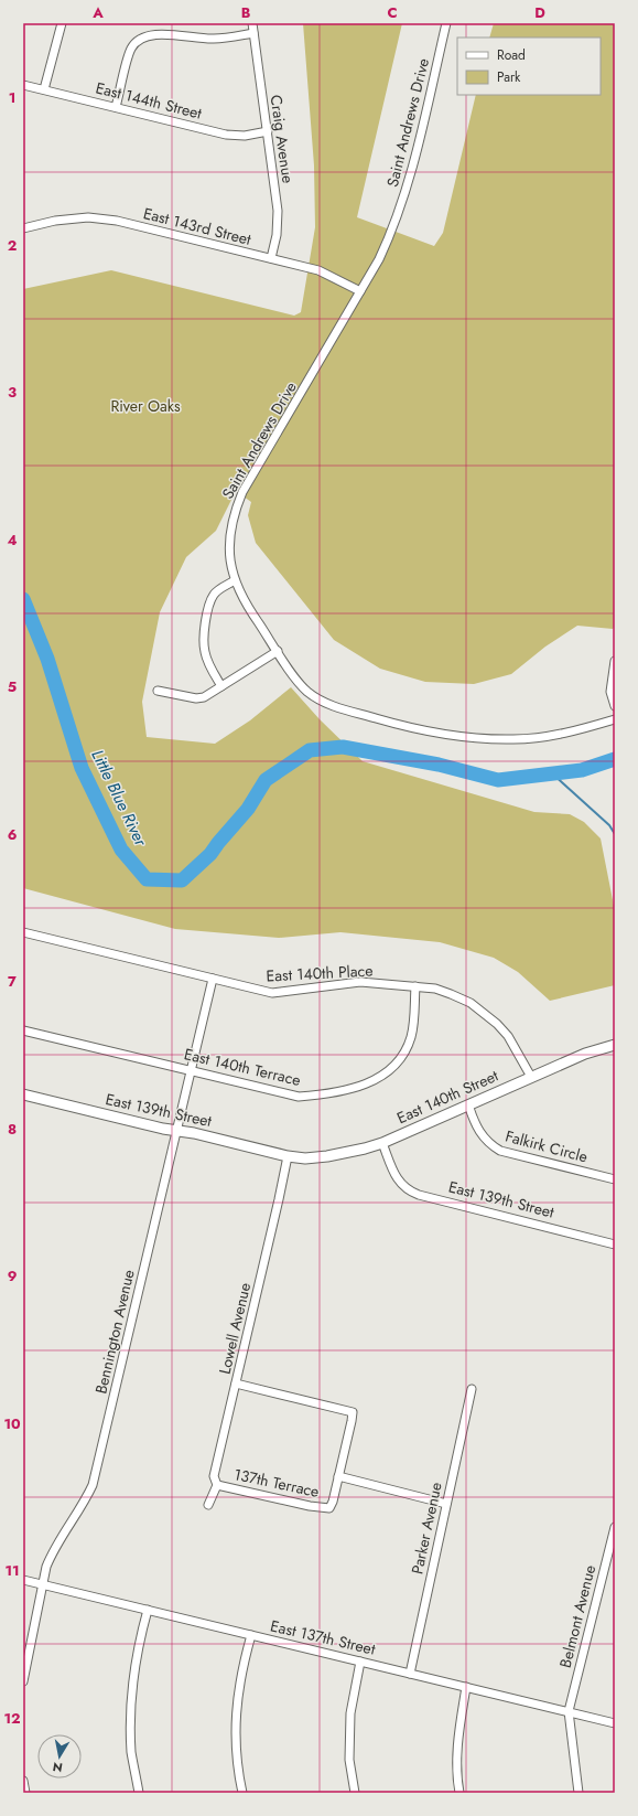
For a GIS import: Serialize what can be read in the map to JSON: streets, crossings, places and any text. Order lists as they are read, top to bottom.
{
  "streets": {
    "street": [
      "East 144th Street",
      "Saint Andrews Drive",
      "Craig Avenue",
      "East 143rd Street",
      "East 140th Place",
      "East 140th Terrace",
      "East 140th Street",
      "East 139th Street",
      "Falkirk Circle",
      "Lowell Avenue",
      "Bennington Avenue",
      "137th Terrace",
      "Parker Avenue",
      "Belmont Avenue",
      "East 137th Street"
    ]
  },
  "crossings": [
    ["East 144th Street", "Craig Avenue"],
    ["Saint Andrews Drive", "East 143rd Street"],
    ["Craig Avenue", "East 143rd Street"],
    ["East 140th Place", "East 140th Terrace"],
    ["East 140th Place", "East 140th Street"],
    ["East 140th Place", "Bennington Avenue"],
    ["East 140th Terrace", "Bennington Avenue"],
    ["East 140th Street", "East 139th Street"],
    ["East 140th Street", "Falkirk Circle"],
    ["East 140th Street", "Lowell Avenue"],
    ["East 139th Street", "Lowell Avenue"],
    ["East 139th Street", "Bennington Avenue"],
    ["Lowell Avenue", "137th Terrace"],
    ["Bennington Avenue", "East 137th Street"],
    ["137th Terrace", "Parker Avenue"],
    ["Parker Avenue", "East 137th Street"],
    ["Belmont Avenue", "East 137th Street"]
  ],
  "water": ["Little Blue River"],
  "parks": ["River Oaks"],
  "legend": ["Road", "Park"],
  "north": "bottom",
  "grid": {
    "columns": [
      "A",
      "B",
      "C",
      "D"
    ],
    "rows": [
      "1",
      "2",
      "3",
      "4",
      "5",
      "6",
      "7",
      "8",
      "9",
      "10",
      "11",
      "12"
    ]
  }
}
